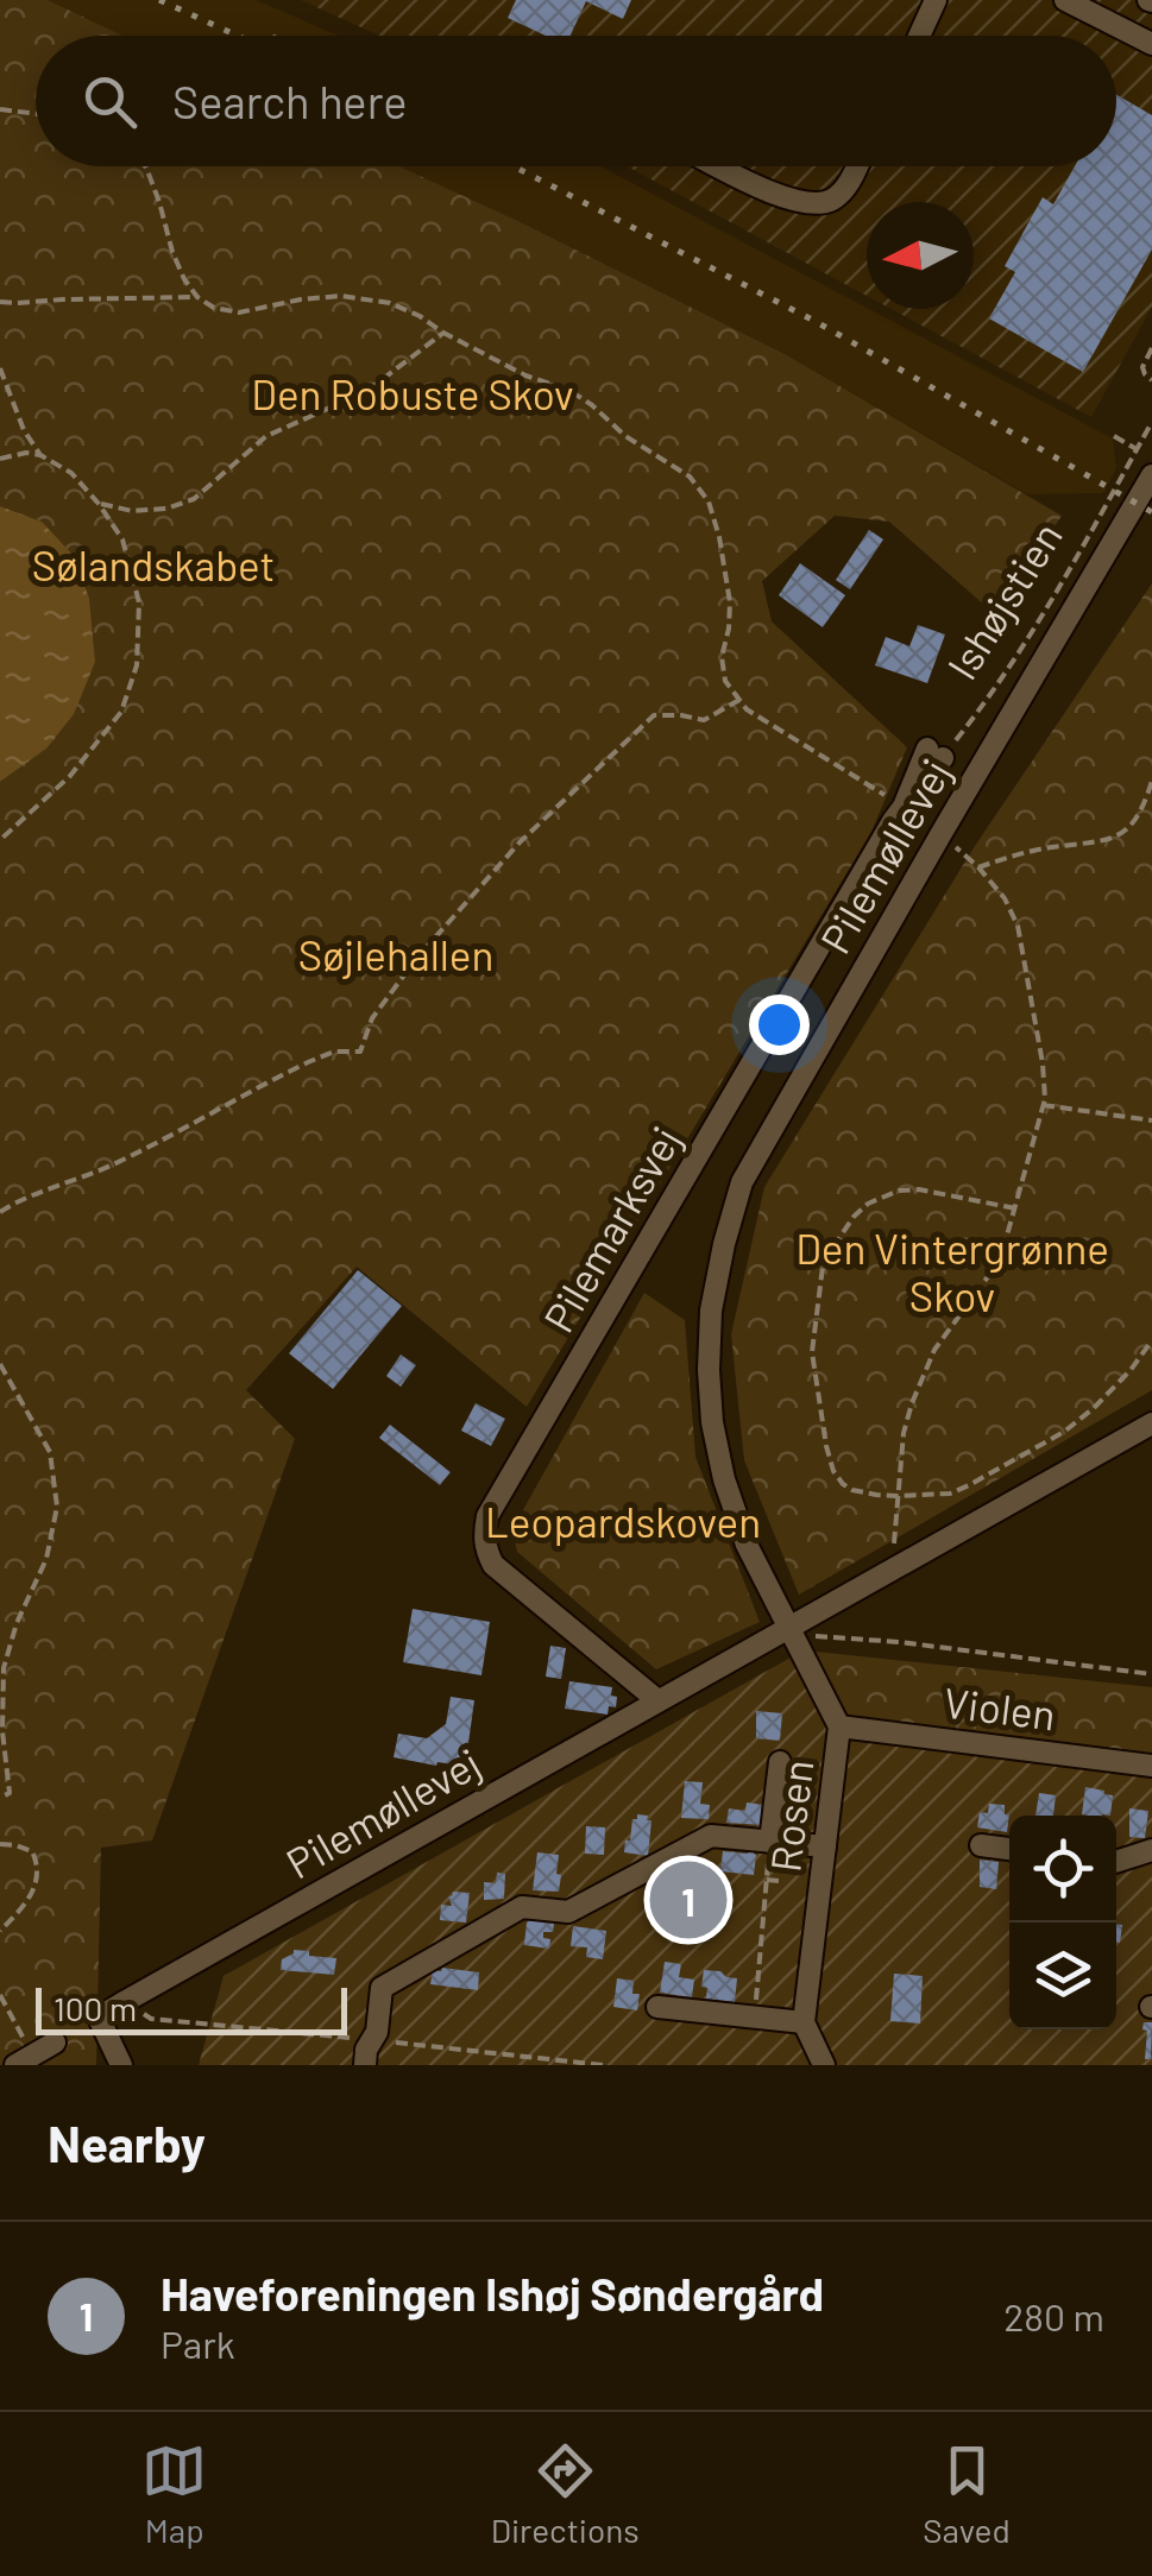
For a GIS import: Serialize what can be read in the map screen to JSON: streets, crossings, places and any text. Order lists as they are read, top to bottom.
{
  "streets": {
    "street": [
      "Pilemøllevej",
      "Pilemarksvej",
      "Violen",
      "Rosen"
    ],
    "path": ["Ishøjstien"]
  },
  "crossings": [
    ["Ishøjstien", "Pilemarksvej"],
    ["Pilemøllevej", "Pilemarksvej"],
    ["Pilemøllevej", "Rosen"],
    ["Violen", "Rosen"]
  ],
  "parks": [
    "Den Robuste Skov",
    "Sølandskabet",
    "Søjlehallen",
    "Den Vintergrønne Skov",
    "Leopardskoven"
  ],
  "scale_bar": "100 m",
  "north": "left",
  "page": {
    "search": "Search here",
    "pins": "1",
    "scale": "100 m",
    "heading": "Nearby",
    "list": [
      {
        "mark": "1",
        "name": "Haveforeningen Ishøj Søndergård",
        "note": "Park",
        "value": "280 m"
      }
    ],
    "nav": ["Map", "Directions", "Saved"]
  }
}
